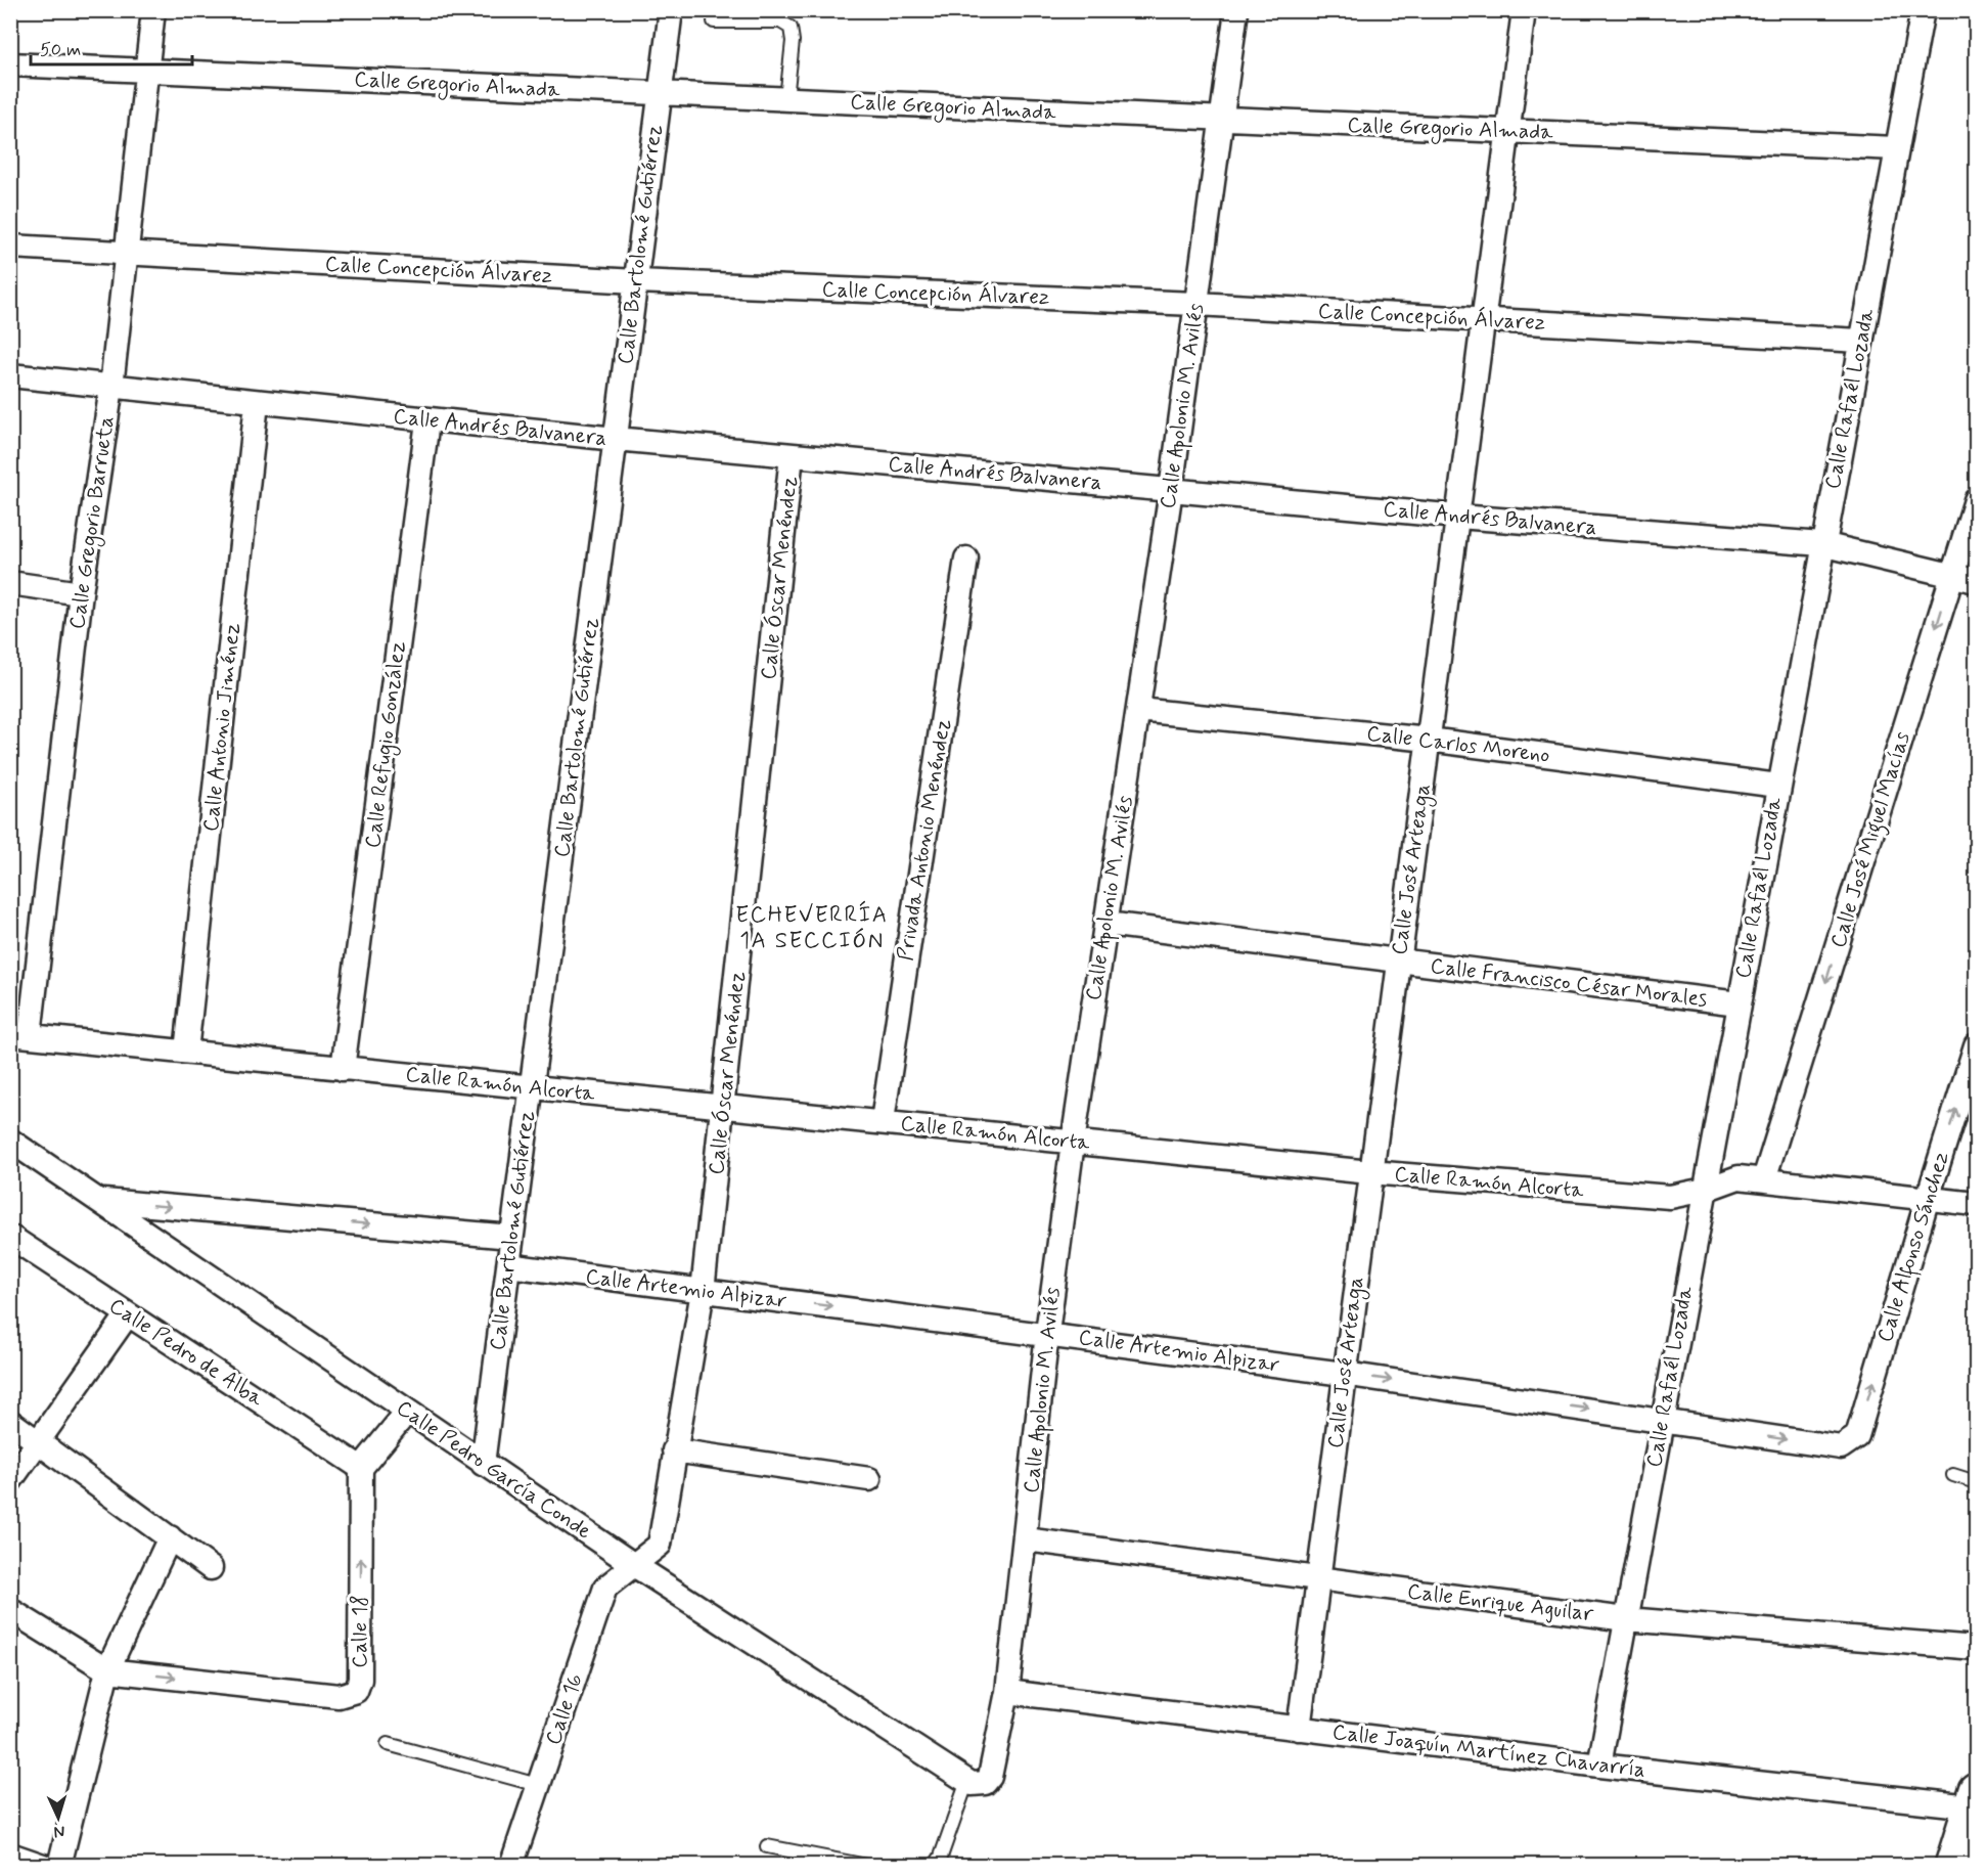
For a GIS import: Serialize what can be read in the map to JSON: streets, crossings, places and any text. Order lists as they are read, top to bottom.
{
  "streets": {
    "street": [
      "Calle Gregorio Almada",
      "Calle Bartolomé Gutiérrez",
      "Calle Concepción Álvarez",
      "Calle Rafaél Lozada",
      "Calle Apolonio M. Avilés",
      "Calle Andrés Balvanera",
      "Calle Gregorio Barrueta",
      "Calle Óscar Menéndez",
      "Calle Antonio Jiménez",
      "Calle Refugio González",
      "Calle Carlos Moreno",
      "Privada Antonio Menéndez",
      "Calle José Miguel Macías",
      "Calle José Arteaga",
      "Calle Francisco César Morales",
      "Calle Ramón Alcorta",
      "Calle Alfonso Sánchez",
      "Calle Artemio Alpizar",
      "Calle Pedro de Alba",
      "Calle Pedro García Conde",
      "Calle Enrique Aguilar",
      "Calle 18",
      "Calle 16",
      "Calle Joaquín Martínez Chavarría"
    ]
  },
  "crossings": [
    ["Calle Gregorio Almada", "Calle Bartolomé Gutiérrez"],
    ["Calle Gregorio Almada", "Calle Rafaél Lozada"],
    ["Calle Gregorio Almada", "Calle Apolonio M. Avilés"],
    ["Calle Gregorio Almada", "Calle Gregorio Barrueta"],
    ["Calle Gregorio Almada", "Calle José Arteaga"],
    ["Calle Bartolomé Gutiérrez", "Calle Concepción Álvarez"],
    ["Calle Bartolomé Gutiérrez", "Calle Andrés Balvanera"],
    ["Calle Bartolomé Gutiérrez", "Calle Ramón Alcorta"],
    ["Calle Bartolomé Gutiérrez", "Calle Artemio Alpizar"],
    ["Calle Bartolomé Gutiérrez", "Calle Pedro García Conde"],
    ["Calle Concepción Álvarez", "Calle Rafaél Lozada"],
    ["Calle Concepción Álvarez", "Calle Apolonio M. Avilés"],
    ["Calle Concepción Álvarez", "Calle Gregorio Barrueta"],
    ["Calle Concepción Álvarez", "Calle José Arteaga"],
    ["Calle Rafaél Lozada", "Calle Andrés Balvanera"],
    ["Calle Rafaél Lozada", "Calle Carlos Moreno"],
    ["Calle Rafaél Lozada", "Calle Francisco César Morales"],
    ["Calle Rafaél Lozada", "Calle Ramón Alcorta"],
    ["Calle Rafaél Lozada", "Calle Artemio Alpizar"],
    ["Calle Rafaél Lozada", "Calle Enrique Aguilar"],
    ["Calle Rafaél Lozada", "Calle Joaquín Martínez Chavarría"],
    ["Calle Apolonio M. Avilés", "Calle Andrés Balvanera"],
    ["Calle Apolonio M. Avilés", "Calle Carlos Moreno"],
    ["Calle Apolonio M. Avilés", "Calle Francisco César Morales"],
    ["Calle Apolonio M. Avilés", "Calle Ramón Alcorta"],
    ["Calle Apolonio M. Avilés", "Calle Artemio Alpizar"],
    ["Calle Apolonio M. Avilés", "Calle Pedro García Conde"],
    ["Calle Apolonio M. Avilés", "Calle Enrique Aguilar"],
    ["Calle Apolonio M. Avilés", "Calle Joaquín Martínez Chavarría"],
    ["Calle Andrés Balvanera", "Calle Gregorio Barrueta"],
    ["Calle Andrés Balvanera", "Calle Óscar Menéndez"],
    ["Calle Andrés Balvanera", "Calle Antonio Jiménez"],
    ["Calle Andrés Balvanera", "Calle Refugio González"],
    ["Calle Andrés Balvanera", "Calle José Miguel Macías"],
    ["Calle Andrés Balvanera", "Calle José Arteaga"],
    ["Calle Gregorio Barrueta", "Calle Ramón Alcorta"],
    ["Calle Óscar Menéndez", "Calle Ramón Alcorta"],
    ["Calle Óscar Menéndez", "Calle Artemio Alpizar"],
    ["Calle Óscar Menéndez", "Calle Pedro García Conde"],
    ["Calle Óscar Menéndez", "Calle 16"],
    ["Calle Antonio Jiménez", "Calle Ramón Alcorta"],
    ["Calle Refugio González", "Calle Ramón Alcorta"],
    ["Calle Carlos Moreno", "Calle José Arteaga"],
    ["Privada Antonio Menéndez", "Calle Ramón Alcorta"],
    ["Calle José Miguel Macías", "Calle Ramón Alcorta"],
    ["Calle José Arteaga", "Calle Francisco César Morales"],
    ["Calle José Arteaga", "Calle Ramón Alcorta"],
    ["Calle José Arteaga", "Calle Artemio Alpizar"],
    ["Calle José Arteaga", "Calle Enrique Aguilar"],
    ["Calle José Arteaga", "Calle Joaquín Martínez Chavarría"],
    ["Calle Ramón Alcorta", "Calle Alfonso Sánchez"],
    ["Calle Alfonso Sánchez", "Calle Artemio Alpizar"],
    ["Calle Pedro de Alba", "Calle 18"],
    ["Calle Pedro García Conde", "Calle 16"]
  ],
  "one_way": ["Calle José Miguel Macías", "Calle Alfonso Sánchez", "Calle Artemio Alpizar"],
  "districts": ["ECHEVERRÍA 1A SECCIÓN"],
  "scale_bar": "50 m",
  "north": "bottom"
}
